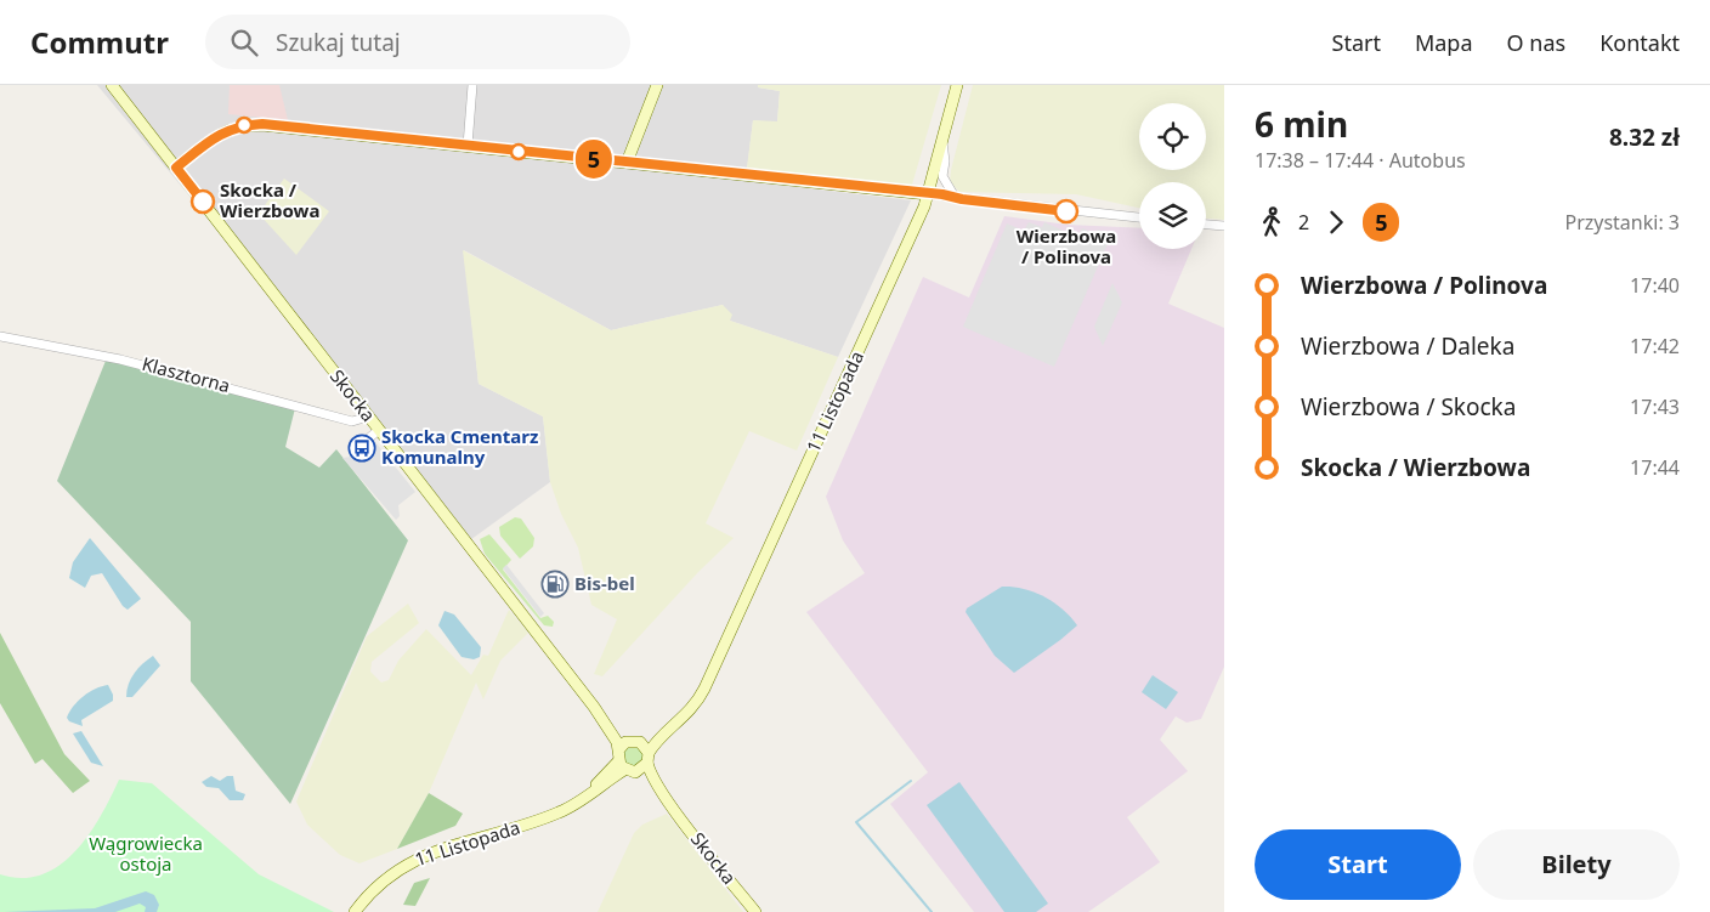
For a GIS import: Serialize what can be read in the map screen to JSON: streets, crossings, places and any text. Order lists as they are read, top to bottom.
{
  "streets": {
    "street": ["Klasztorna", "Skocka", "11 Listopada"]
  },
  "crossings": [
    ["Klasztorna", "Skocka"],
    ["Skocka", "11 Listopada"]
  ],
  "parks": ["Wągrowiecka ostoja"],
  "places": {
    "other": ["Skocka / Wierzbowa", "Wierzbowa / Polinova"],
    "bus stop": ["Skocka Cmentarz Komunalny"],
    "fuel station": ["Bis-bel"]
  },
  "lines": ["bus line 5"],
  "page": {
    "header": "Commutr",
    "search": "Szukaj tutaj",
    "nav": [
      "Start",
      "Mapa",
      "O nas",
      "Kontakt"
    ],
    "on_map": "5",
    "heading": ["6 min", "17:38 – 17:44 · Autobus", "8.32 zł"],
    "legs": ["2", "5", "Przystanki: 3"],
    "list": [
      {
        "name": "Wierzbowa / Polinova",
        "value": "17:40"
      },
      {
        "name": "Wierzbowa / Daleka",
        "value": "17:42"
      },
      {
        "name": "Wierzbowa / Skocka",
        "value": "17:43"
      },
      {
        "name": "Skocka / Wierzbowa",
        "value": "17:44"
      }
    ],
    "buttons": ["Start", "Bilety"]
  }
}
